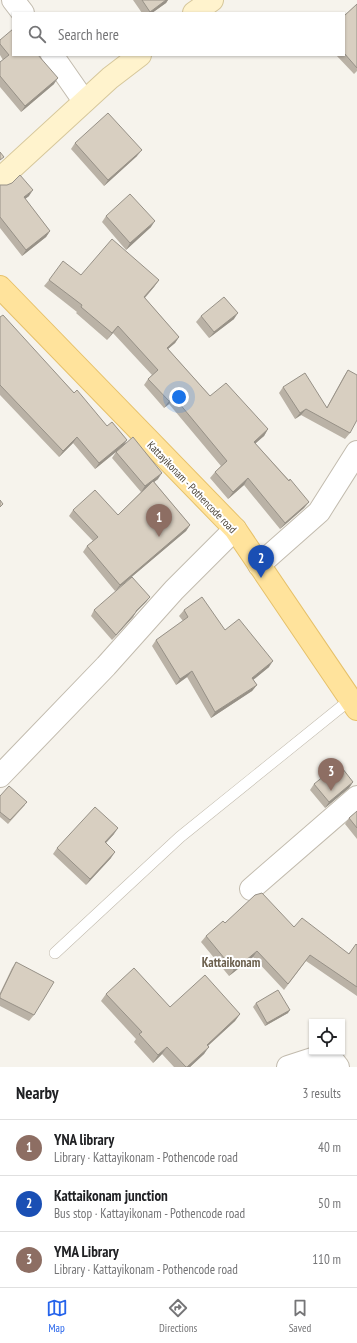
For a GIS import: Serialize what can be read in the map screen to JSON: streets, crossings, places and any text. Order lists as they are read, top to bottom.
{
  "streets": {
    "main road": ["Kattayikonam - Pothencode road"]
  },
  "districts": ["Kattaikonam"],
  "page": {
    "search": "Search here",
    "pins": ["1", "2", "3"],
    "heading": ["Nearby", "3 results"],
    "list": [
      {
        "mark": "1",
        "name": "YNA library",
        "note": "Library · Kattayikonam - Pothencode road",
        "value": "40 m"
      },
      {
        "mark": "2",
        "name": "Kattaikonam junction",
        "note": "Bus stop · Kattayikonam - Pothencode road",
        "value": "50 m"
      },
      {
        "mark": "3",
        "name": "YMA Library",
        "note": "Library · Kattayikonam - Pothencode road",
        "value": "110 m"
      }
    ],
    "nav": ["Map", "Directions", "Saved"]
  }
}
